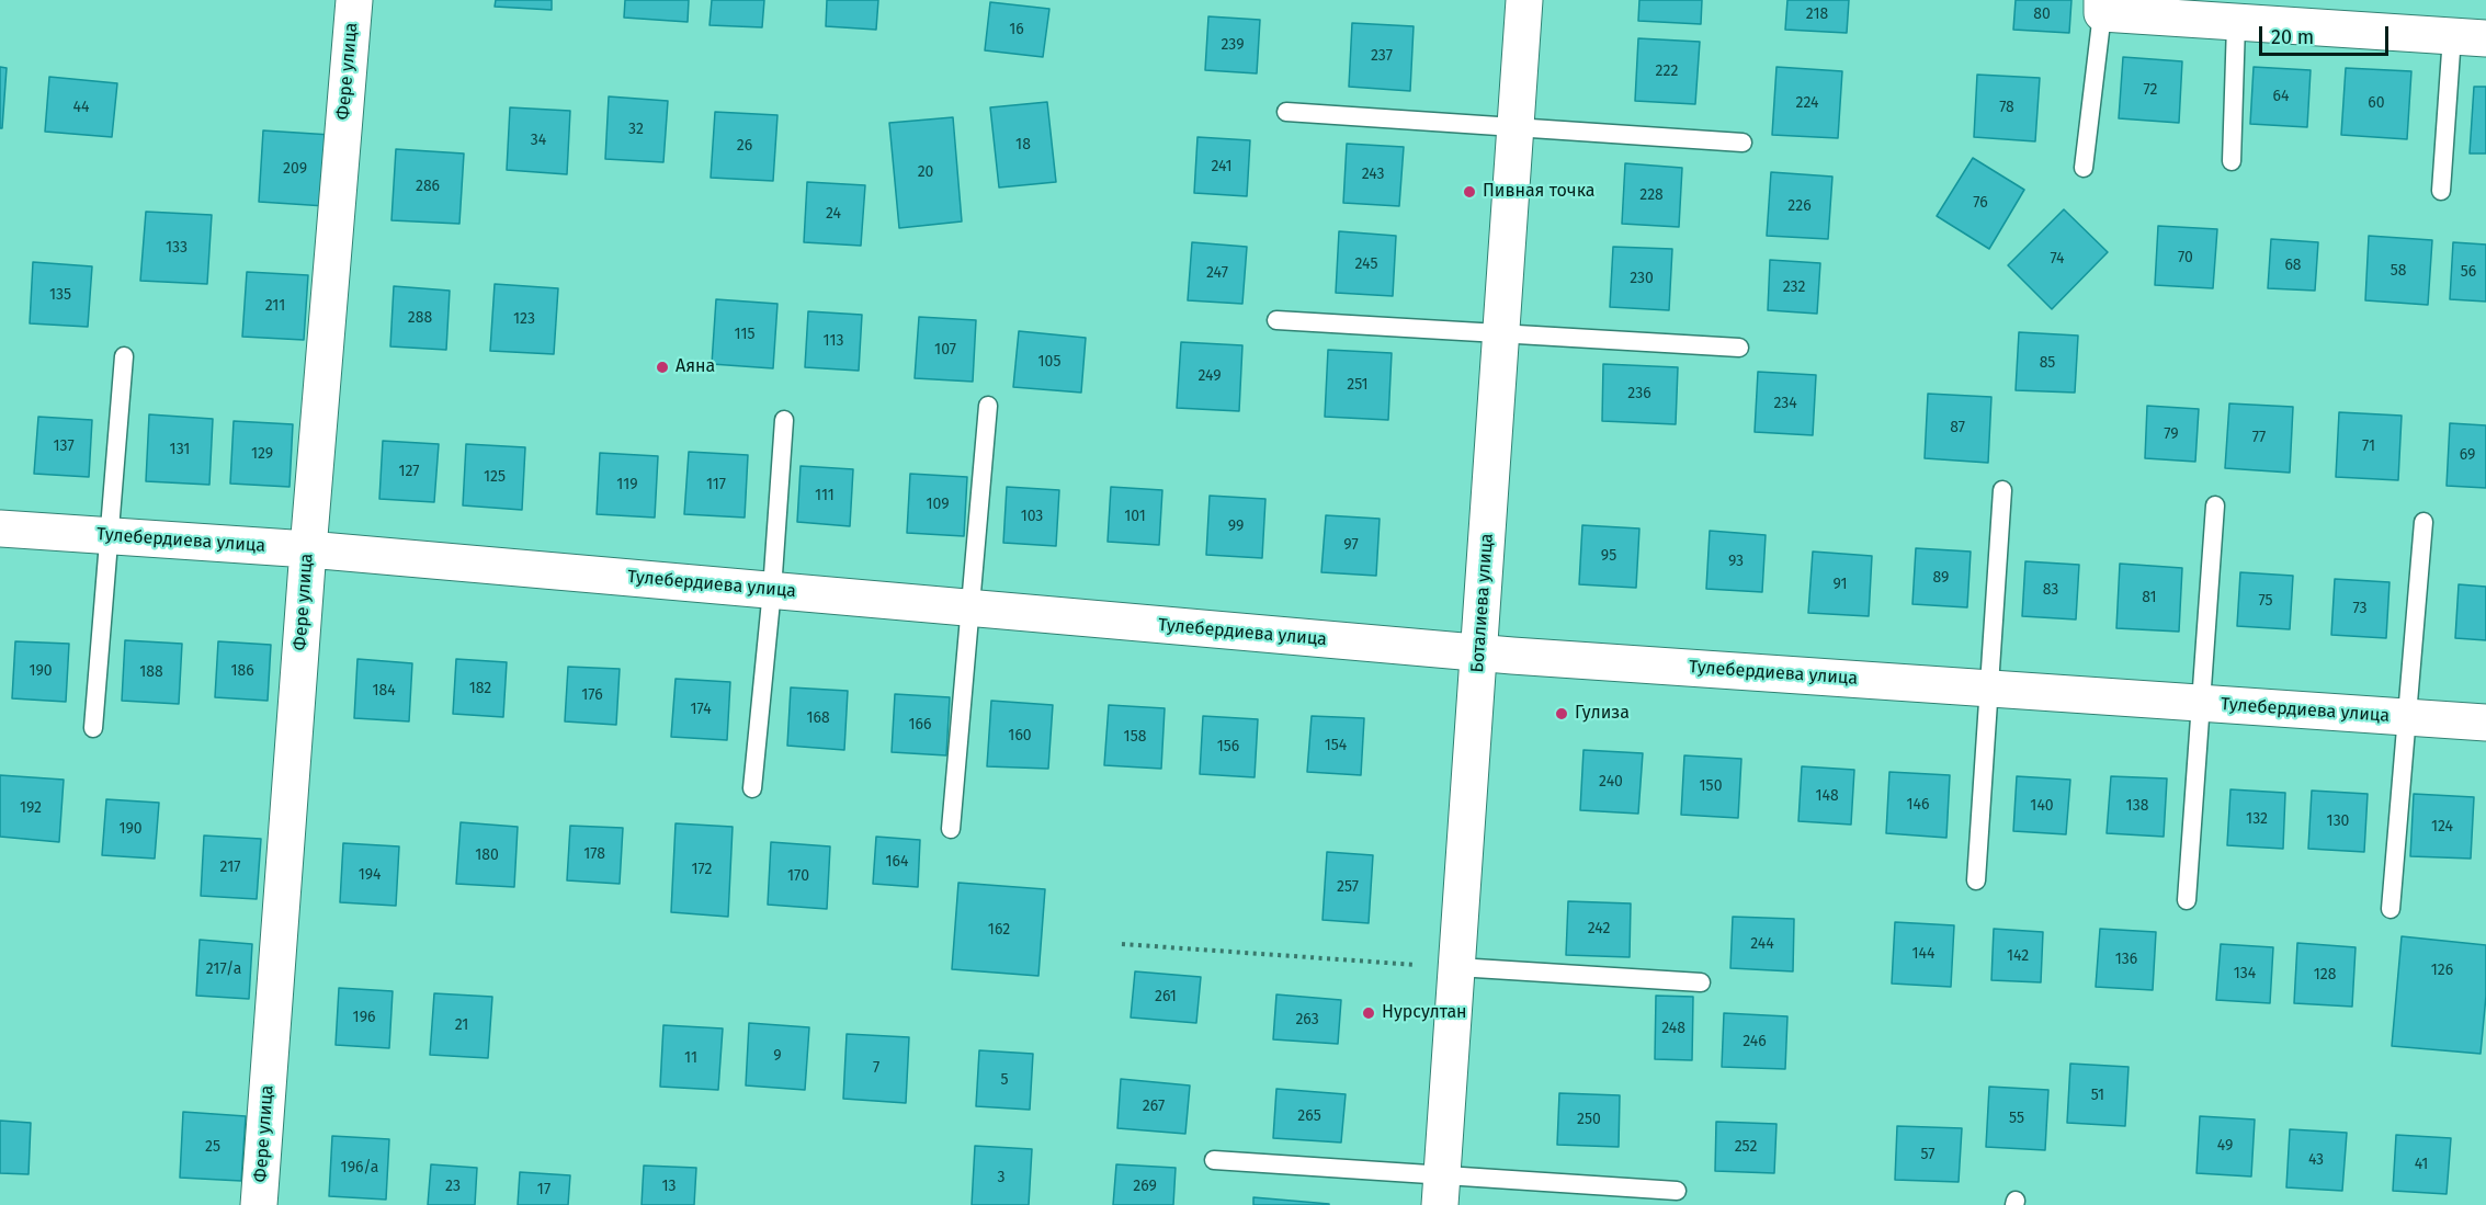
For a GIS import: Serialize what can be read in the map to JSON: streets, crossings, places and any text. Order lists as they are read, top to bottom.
{
  "streets": {
    "street": ["Фере улица", "Тулебердиева улица", "Боталиева улица"]
  },
  "crossings": [
    ["Фере улица", "Тулебердиева улица"],
    ["Тулебердиева улица", "Боталиева улица"]
  ],
  "places": [
    "Пивная точка",
    "Аяна",
    "Гулиза",
    "Нурсултан"
  ],
  "house_numbers": [
    "218",
    "80",
    "16",
    "239",
    "237",
    "222",
    "72",
    "64",
    "224",
    "60",
    "44",
    "78",
    "32",
    "34",
    "18",
    "26",
    "241",
    "209",
    "20",
    "243",
    "286",
    "228",
    "76",
    "226",
    "24",
    "133",
    "70",
    "74",
    "245",
    "68",
    "58",
    "56",
    "247",
    "230",
    "232",
    "135",
    "211",
    "288",
    "123",
    "115",
    "113",
    "107",
    "105",
    "85",
    "249",
    "251",
    "236",
    "234",
    "87",
    "79",
    "77",
    "137",
    "71",
    "131",
    "129",
    "69",
    "127",
    "125",
    "119",
    "117",
    "111",
    "109",
    "103",
    "101",
    "99",
    "97",
    "95",
    "93",
    "89",
    "91",
    "83",
    "81",
    "75",
    "73",
    "190",
    "186",
    "188",
    "182",
    "184",
    "176",
    "174",
    "168",
    "166",
    "160",
    "158",
    "154",
    "156",
    "240",
    "150",
    "148",
    "146",
    "140",
    "138",
    "192",
    "132",
    "130",
    "124",
    "190",
    "178",
    "180",
    "164",
    "217",
    "172",
    "194",
    "170",
    "257",
    "242",
    "162",
    "244",
    "144",
    "142",
    "136",
    "217/а",
    "126",
    "134",
    "128",
    "261",
    "196",
    "263",
    "21",
    "248",
    "246",
    "9",
    "11",
    "7",
    "5",
    "51",
    "267",
    "265",
    "55",
    "250",
    "49",
    "25",
    "252",
    "57",
    "43",
    "41",
    "196/а",
    "3",
    "23",
    "13",
    "269",
    "17"
  ],
  "scale_bar": "20 m"
}
